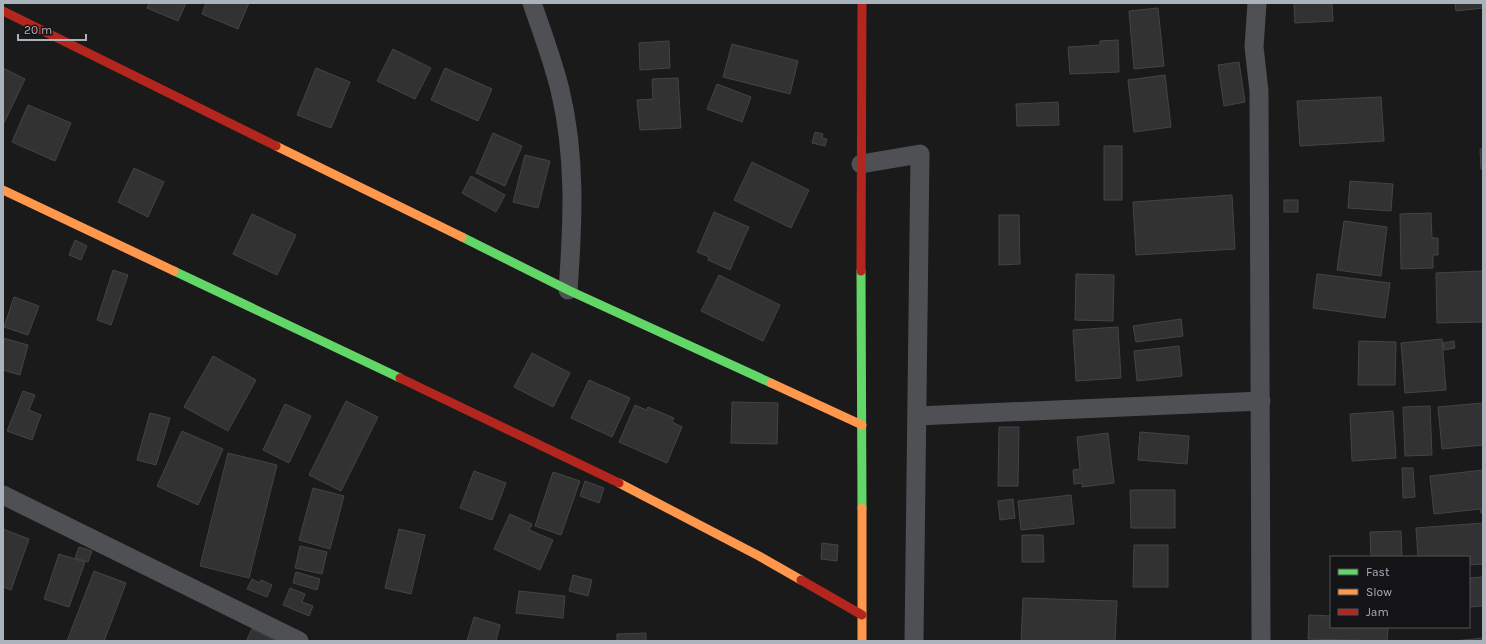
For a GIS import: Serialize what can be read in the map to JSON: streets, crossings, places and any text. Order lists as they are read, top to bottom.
{
  "legend": ["Fast", "Slow", "Jam"],
  "scale_bar": "20 m"
}
